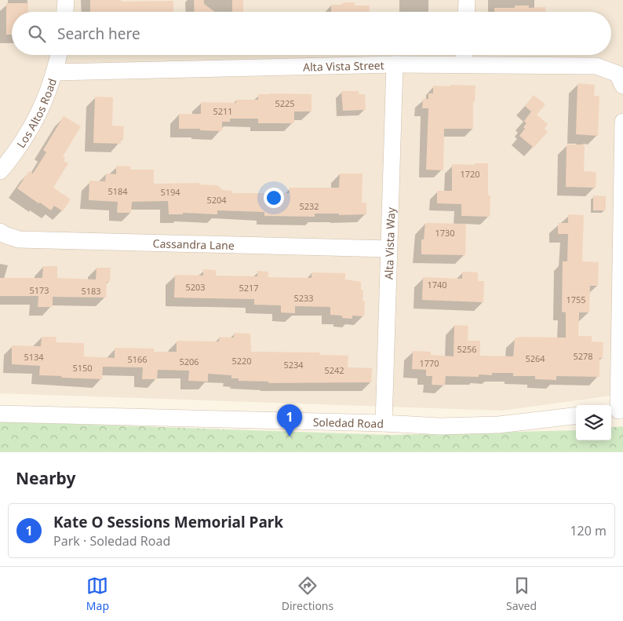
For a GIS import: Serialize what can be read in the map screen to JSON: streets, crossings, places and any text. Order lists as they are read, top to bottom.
{
  "streets": {
    "street": [
      "Alta Vista Street",
      "Los Altos Road",
      "Cassandra Lane",
      "Alta Vista Way",
      "Soledad Road"
    ]
  },
  "crossings": [
    ["Alta Vista Street", "Los Altos Road"],
    ["Alta Vista Street", "Alta Vista Way"],
    ["Cassandra Lane", "Alta Vista Way"],
    ["Alta Vista Way", "Soledad Road"]
  ],
  "house_numbers": [
    "5225",
    "5211",
    "1720",
    "5184",
    "5194",
    "5204",
    "5232",
    "1730",
    "1740",
    "5203",
    "5217",
    "5173",
    "5183",
    "5233",
    "1755",
    "5256",
    "5278",
    "5134",
    "5264",
    "5166",
    "5220",
    "5206",
    "1770",
    "5234",
    "5150",
    "5242"
  ],
  "page": {
    "search": "Search here",
    "pins": "1",
    "heading": "Nearby",
    "list": [
      {
        "mark": "1",
        "name": "Kate O Sessions Memorial Park",
        "note": "Park · Soledad Road",
        "value": "120 m"
      }
    ],
    "nav": ["Map", "Directions", "Saved"]
  }
}
